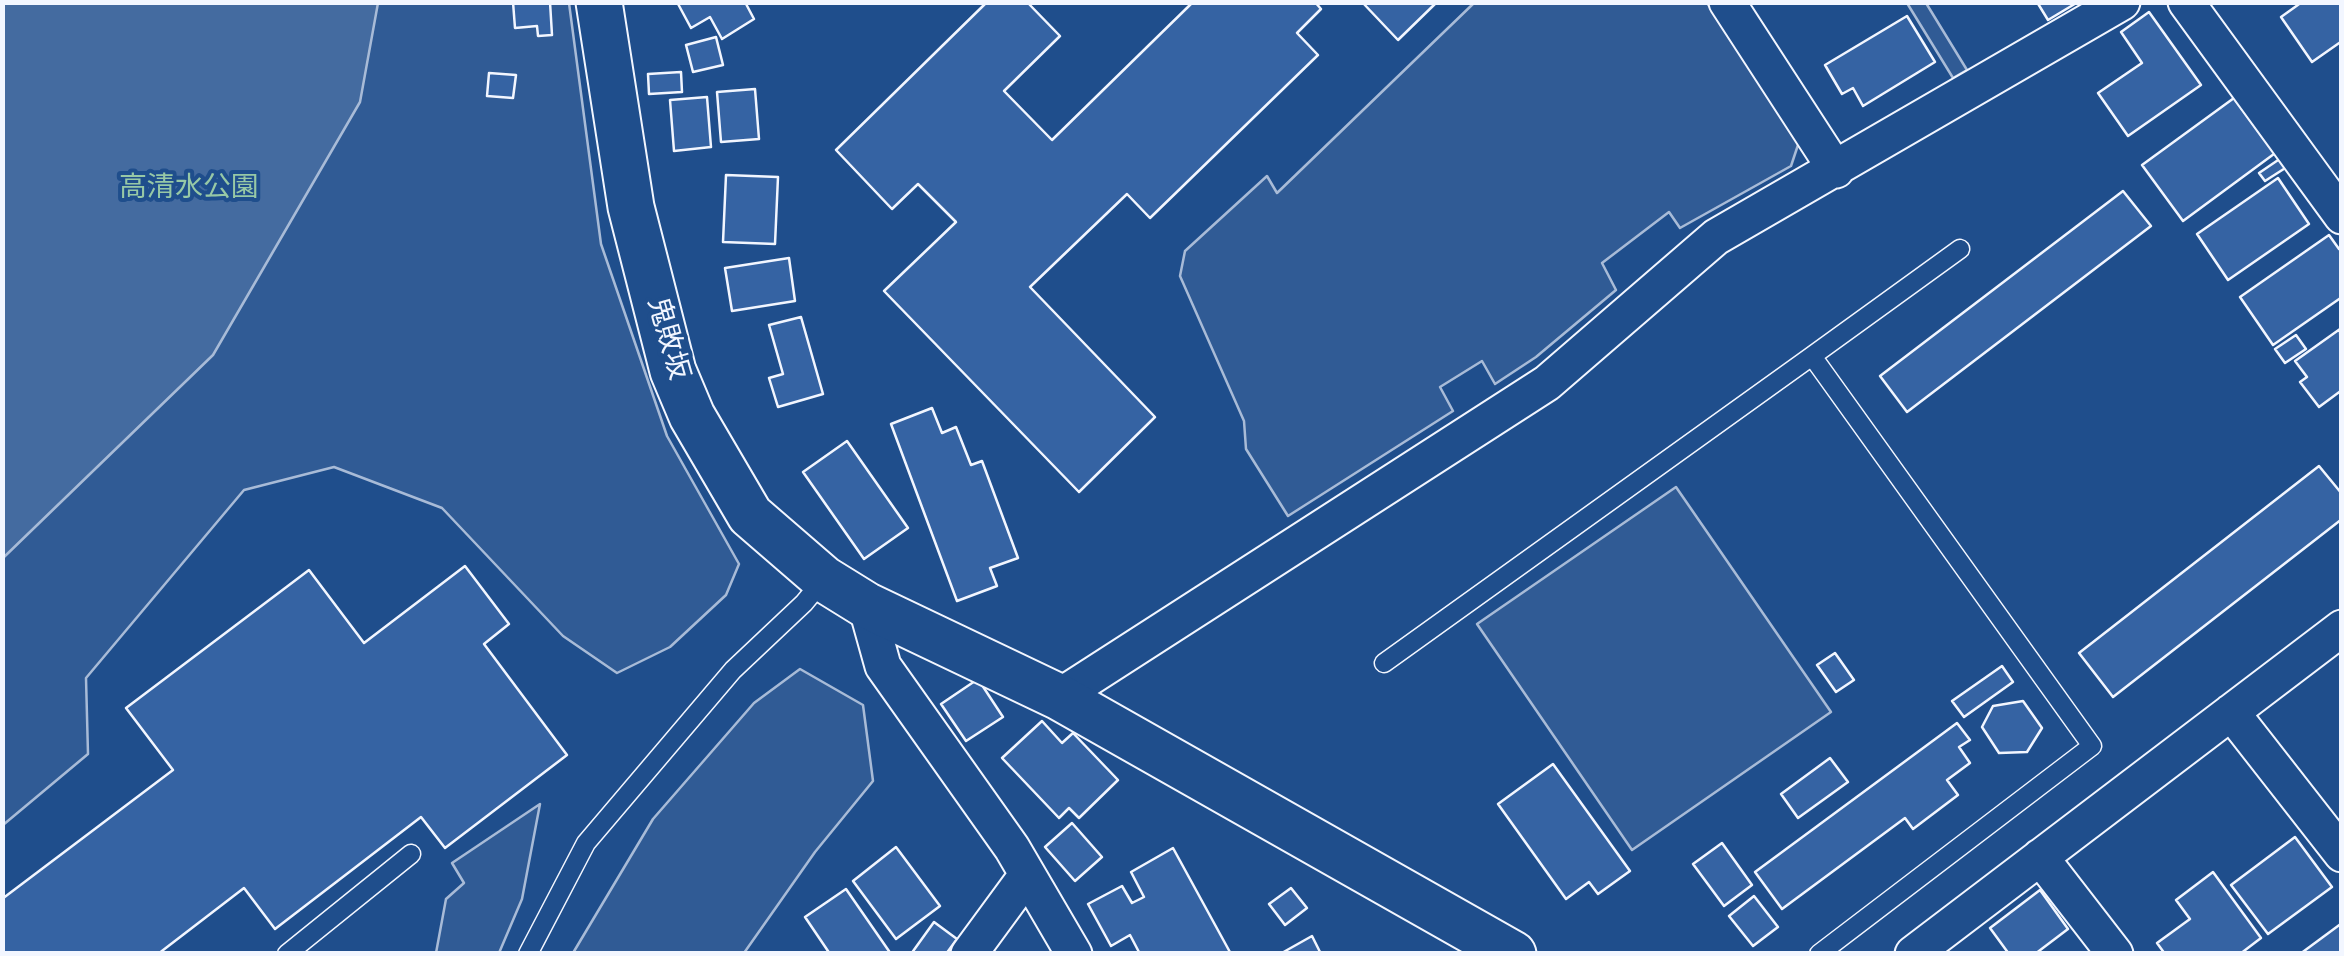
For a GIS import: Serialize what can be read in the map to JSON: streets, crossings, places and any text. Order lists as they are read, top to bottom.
{
  "streets": {
    "street": ["鬼敗坂"]
  },
  "parks": ["高清水公園"]
}
